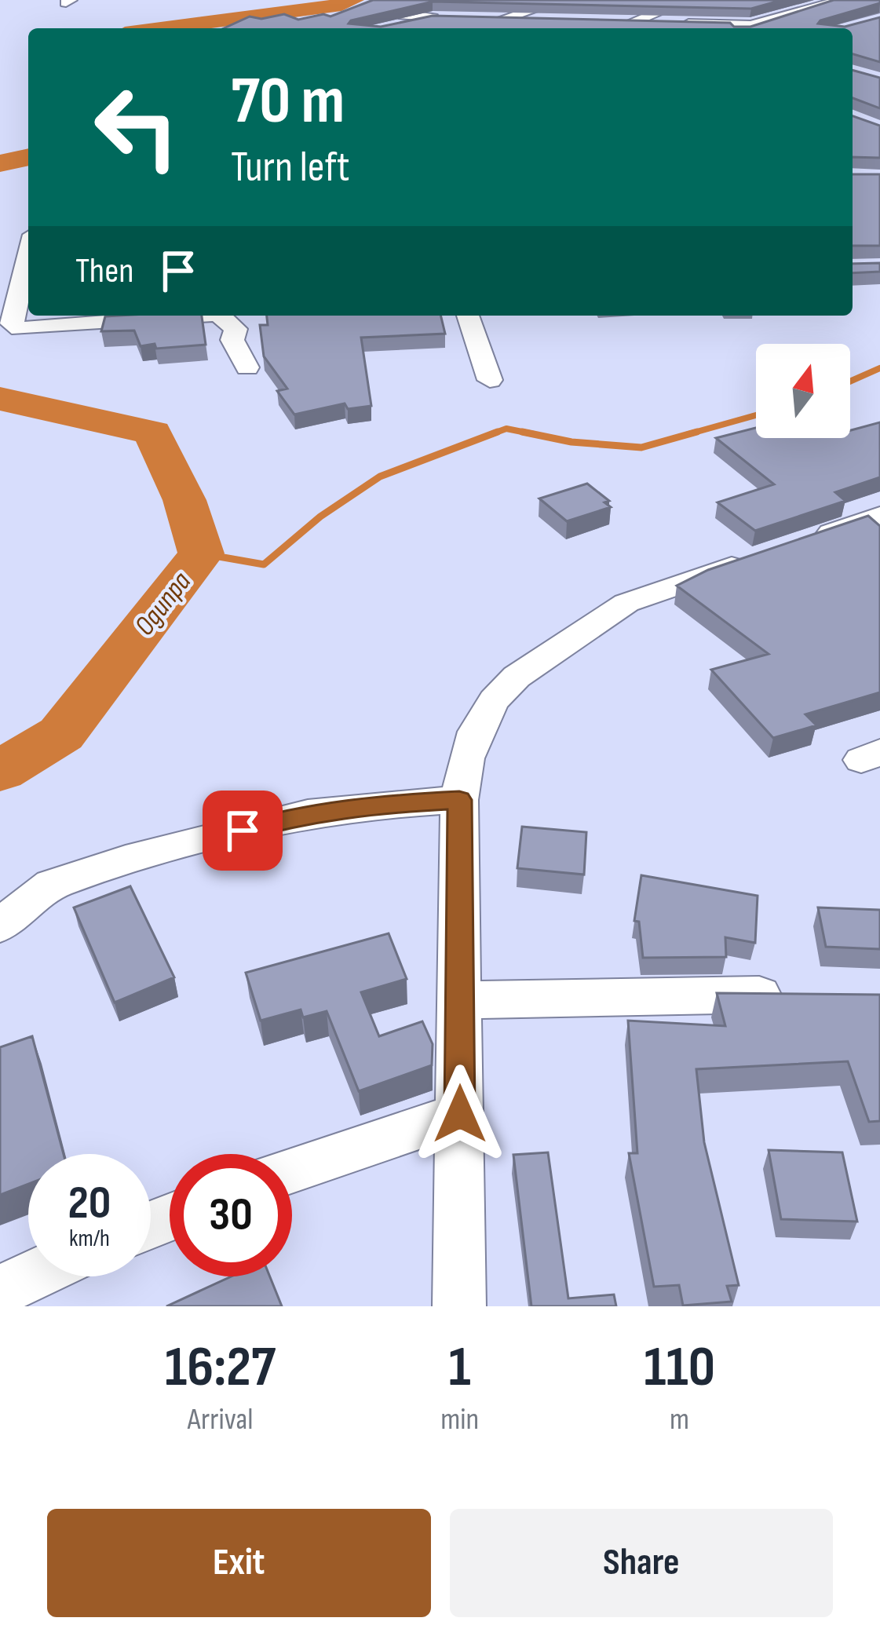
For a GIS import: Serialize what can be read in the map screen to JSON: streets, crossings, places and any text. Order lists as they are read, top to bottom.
{
  "water": ["Ogunpa"],
  "north": "top",
  "page": {
    "turn": ["70 m", "Turn left"],
    "then": "Then",
    "speed": "20 km/h",
    "limit": "30",
    "eta": [
      "16:27",
      "Arrival",
      "1",
      "min",
      "110",
      "m"
    ],
    "buttons": ["Exit", "Share"]
  }
}
